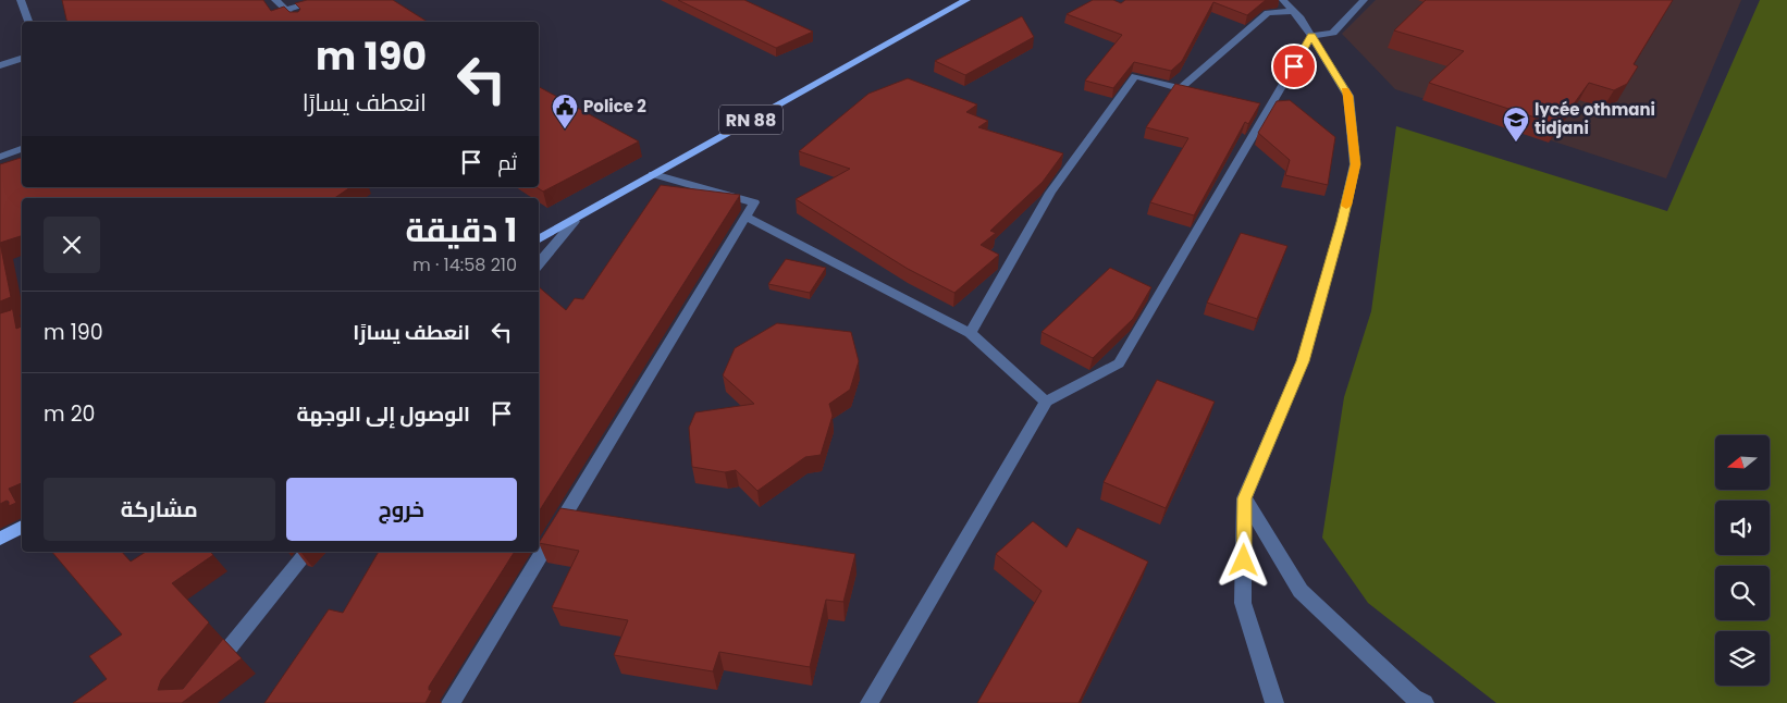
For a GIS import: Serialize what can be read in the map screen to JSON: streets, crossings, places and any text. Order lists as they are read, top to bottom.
{
  "streets": {
    "main road": ["RN 88"]
  },
  "places": {
    "public building": ["Police 2"],
    "school or university": ["lycée othmani tidjani"]
  },
  "north": "left",
  "page": {
    "turn": ["190 m", "انعطف يسارًا"],
    "then": "ثم",
    "heading": ["1 دقيقة", "210 m · 14:58"],
    "list": [
      {
        "name": "انعطف يسارًا",
        "value": "190 m"
      },
      {
        "name": "الوصول إلى الوجهة",
        "value": "20 m"
      }
    ],
    "buttons": ["خروج", "مشاركة"]
  }
}
